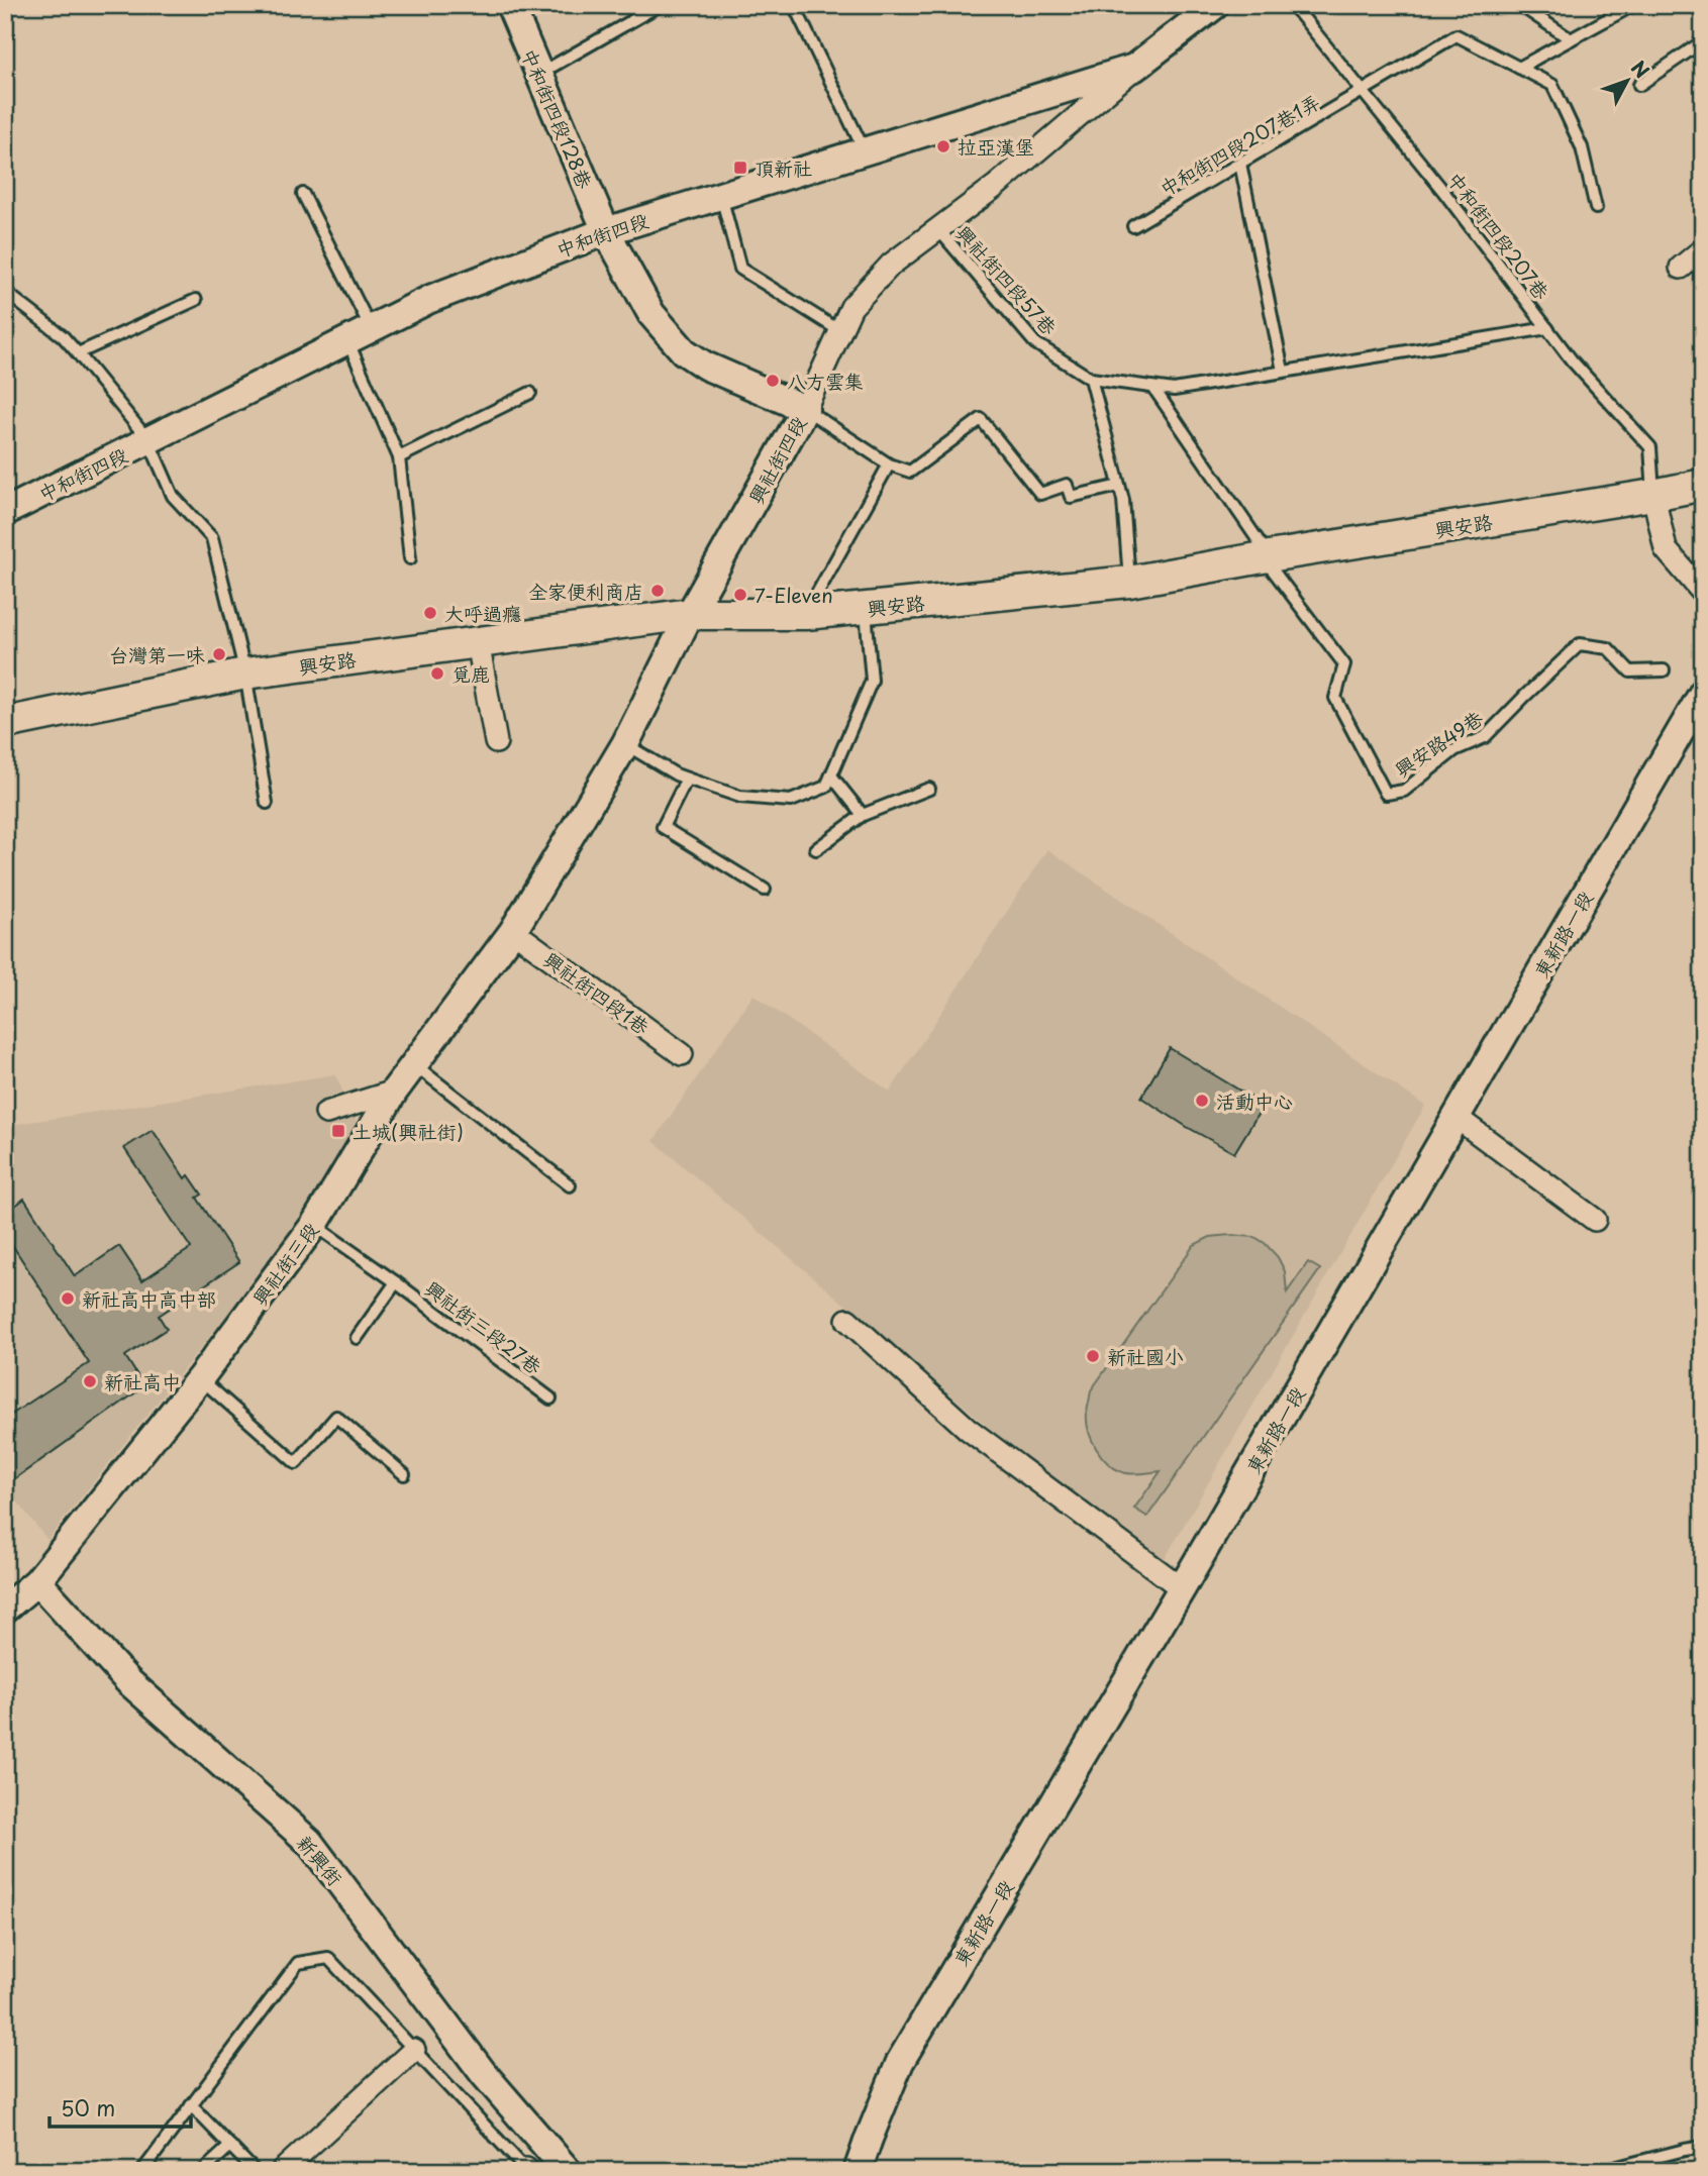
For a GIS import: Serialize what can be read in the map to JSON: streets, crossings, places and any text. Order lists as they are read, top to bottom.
{
  "streets": {
    "main road": ["興安路"],
    "street": [
      "中和街四段128巷",
      "中和街四段",
      "興社街四段",
      "東新路一段",
      "興社街四段1巷",
      "興社街三段",
      "新興街"
    ],
    "lane": [
      "中和街四段207巷1弄",
      "中和街四段207巷",
      "興社街四段57巷",
      "興安路49巷",
      "興社街三段27巷"
    ]
  },
  "crossings": [
    ["中和街四段128巷", "中和街四段"],
    ["中和街四段128巷", "興社街四段"],
    ["中和街四段207巷1弄", "中和街四段207巷"],
    ["中和街四段", "興社街四段"],
    ["中和街四段207巷", "興安路"],
    ["興社街四段57巷", "興社街四段"],
    ["興社街四段", "興安路"],
    ["興社街四段", "興社街四段1巷"],
    ["興社街四段", "興社街三段"],
    ["興安路", "興安路49巷"],
    ["興社街四段1巷", "興社街三段"],
    ["興社街三段", "興社街三段27巷"],
    ["興社街三段", "新興街"]
  ],
  "places": {
    "other": [
      "拉亞漢堡",
      "八方雲集",
      "全家便利商店",
      "7-Eleven",
      "大呼過癮",
      "台灣第一味",
      "覓鹿",
      "活動中心",
      "新社高中高中部",
      "新社國小",
      "新社高中"
    ],
    "transit": ["頂新社", "土城(興社街)"]
  },
  "scale_bar": "50 m",
  "north": "top right"
}
